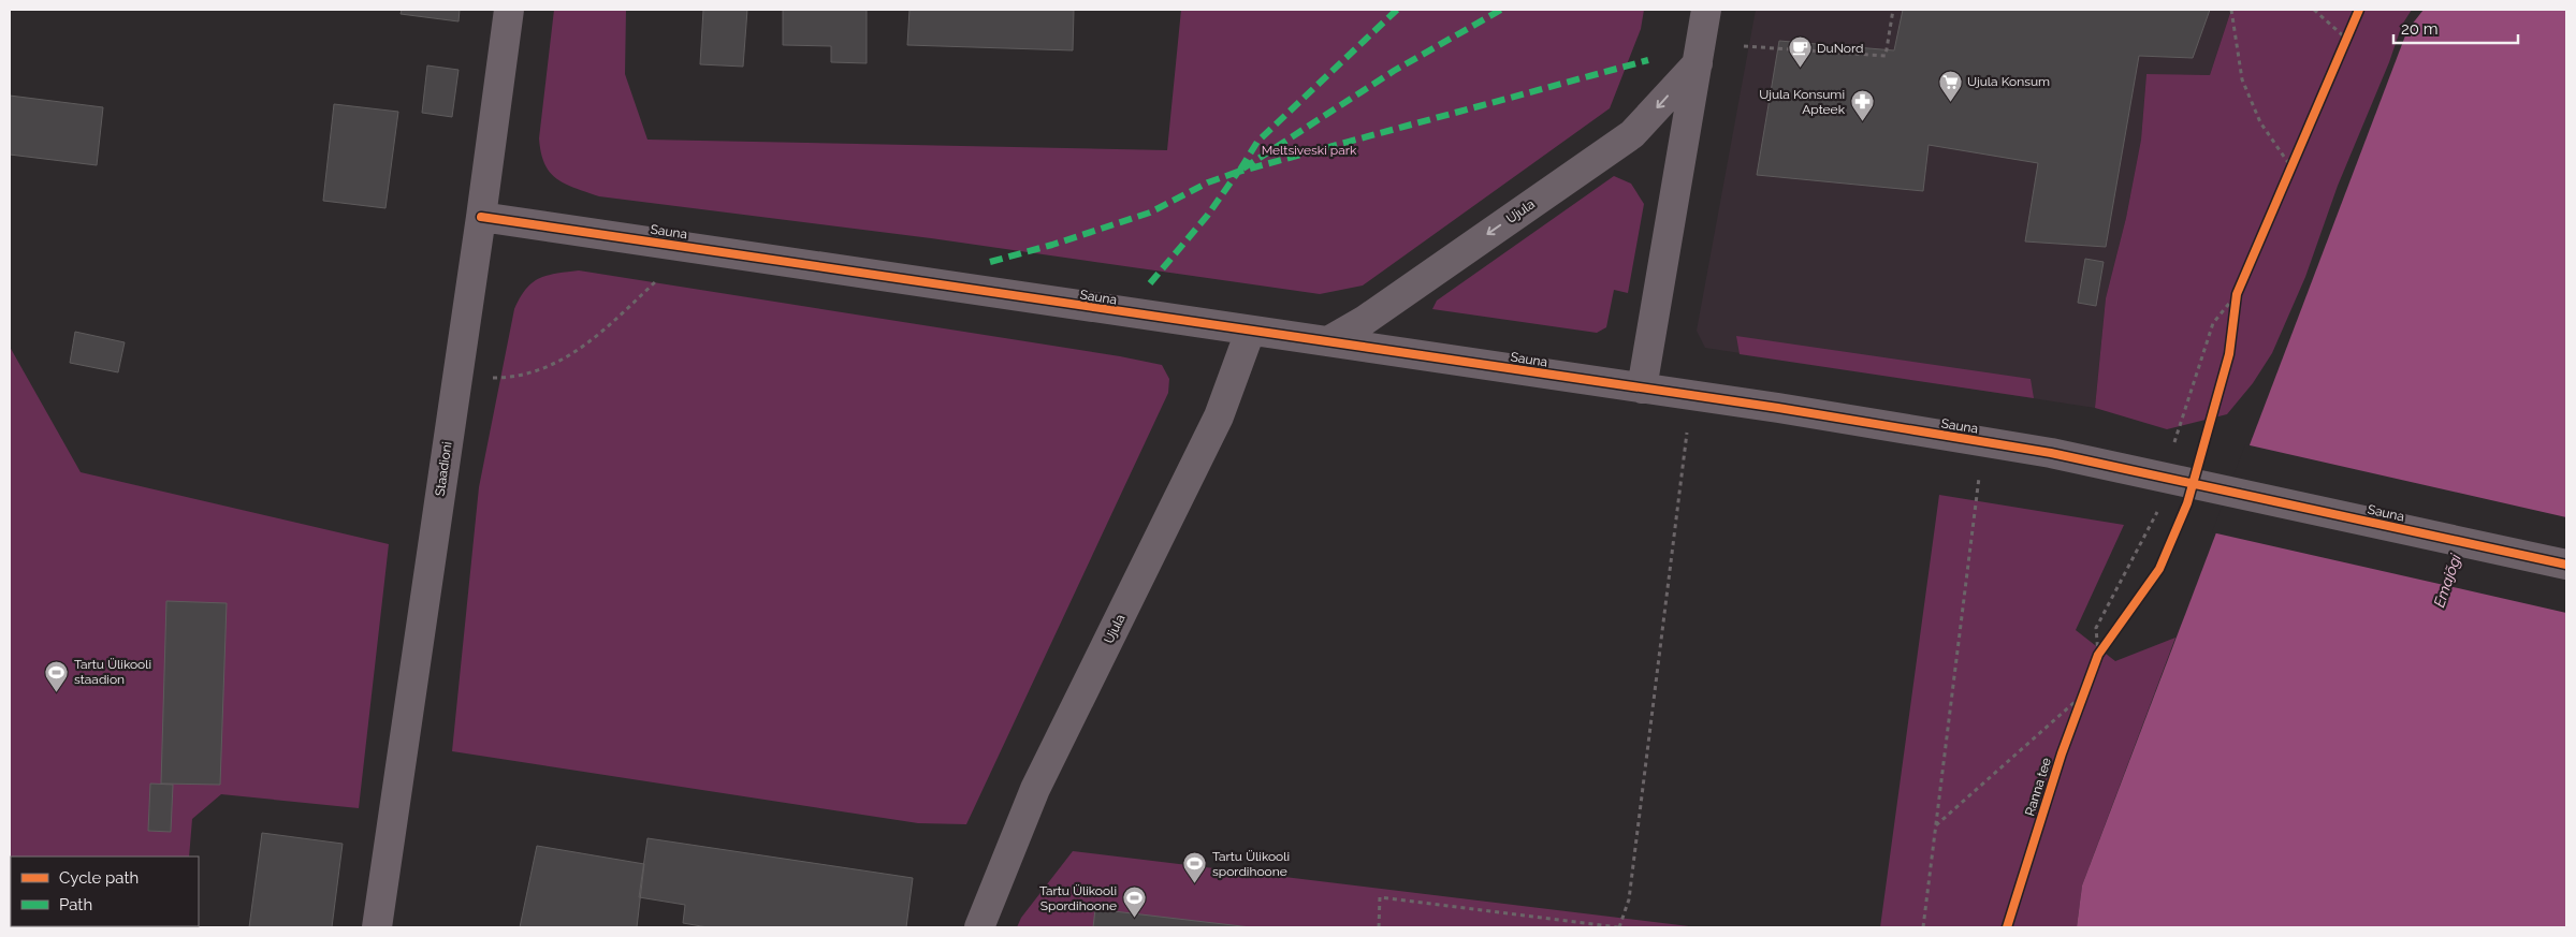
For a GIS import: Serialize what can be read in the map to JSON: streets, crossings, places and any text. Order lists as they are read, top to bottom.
{
  "streets": {
    "street": ["Ujula", "Sauna", "Staadioni"],
    "cycle path": ["Ranna tee"]
  },
  "crossings": [
    ["Ujula", "Sauna"],
    ["Sauna", "Staadioni"]
  ],
  "one_way": ["Ujula"],
  "water": ["Emajõgi"],
  "parks": ["Meltsiveski park"],
  "places": {
    "cafe": ["DuNord"],
    "supermarket": ["Ujula Konsum"],
    "pharmacy": ["Ujula Konsumi Apteek"],
    "sports": ["Tartu Ülikooli staadion", "Tartu Ülikooli spordihoone", "Tartu Ülikooli Spordihoone"]
  },
  "legend": ["Cycle path", "Path"],
  "scale_bar": "20 m"
}
